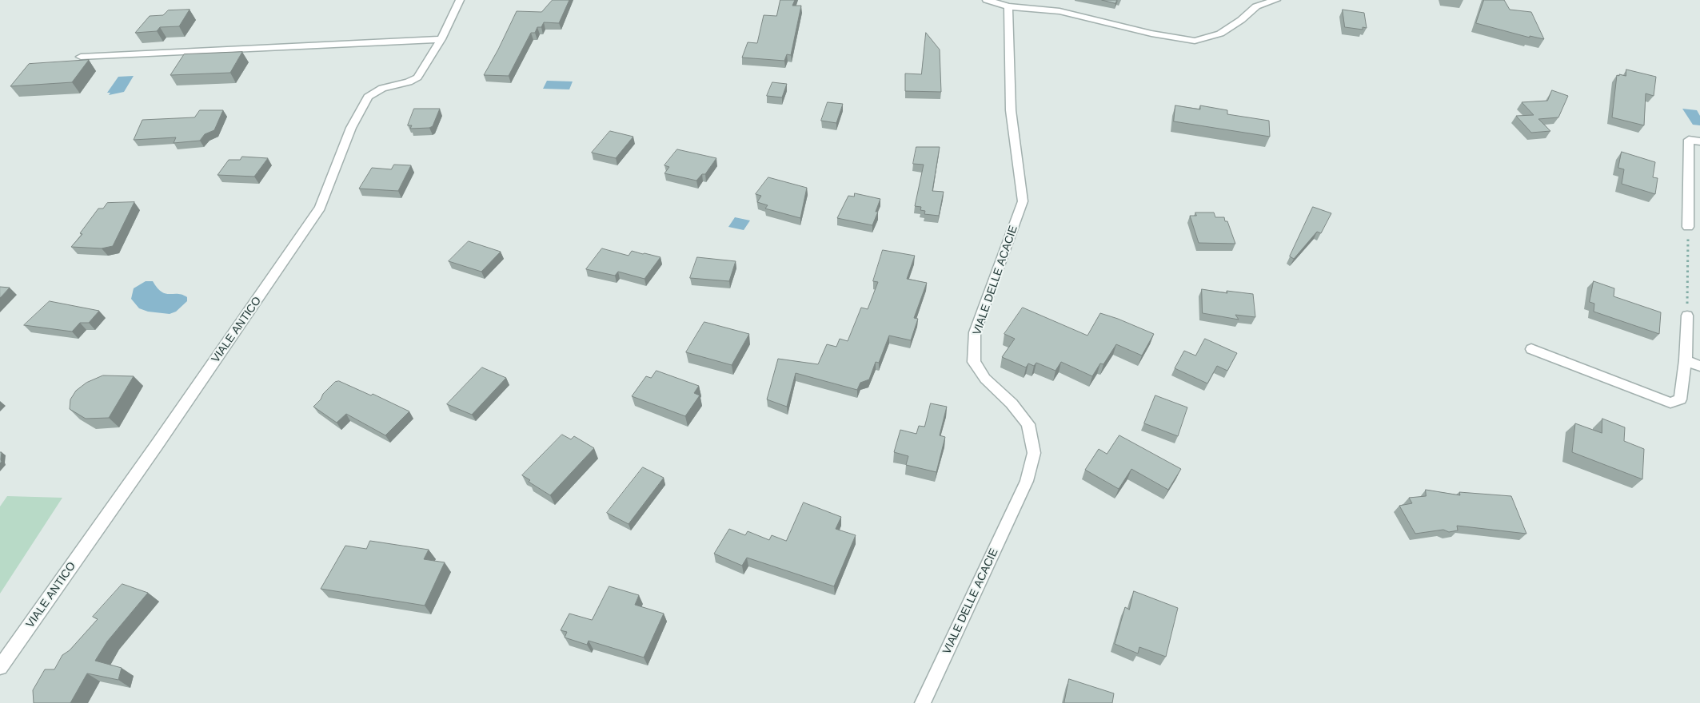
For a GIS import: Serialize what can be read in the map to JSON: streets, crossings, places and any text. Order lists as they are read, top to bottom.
{
  "streets": {
    "street": ["VIALE DELLE ACACIE", "VIALE ANTICO"]
  }
}
